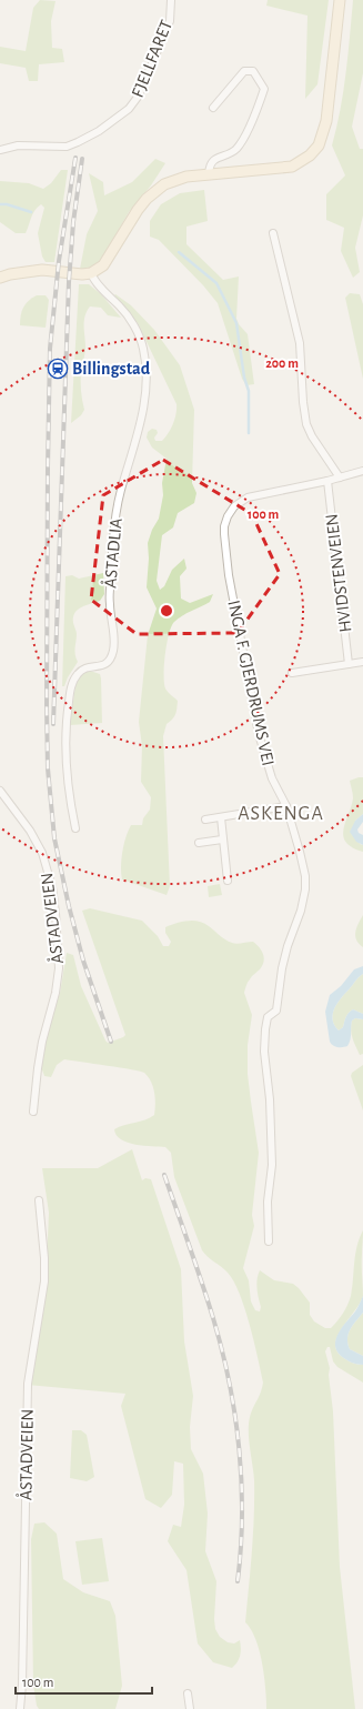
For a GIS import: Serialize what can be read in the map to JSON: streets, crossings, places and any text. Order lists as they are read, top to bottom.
{
  "streets": {
    "street": [
      "FJELLFARET",
      "ÅSTADLIA",
      "HVIDSTENVEIEN",
      "INGA F. GJERDRUMS VEI",
      "ÅSTADVEIEN"
    ]
  },
  "crossings": [
    ["HVIDSTENVEIEN", "INGA F. GJERDRUMS VEI"]
  ],
  "districts": ["ASKENGA"],
  "places": {
    "station": ["Billingstad"]
  },
  "scale_bar": "100 m",
  "rings": ["200 m", "100 m"]
}
